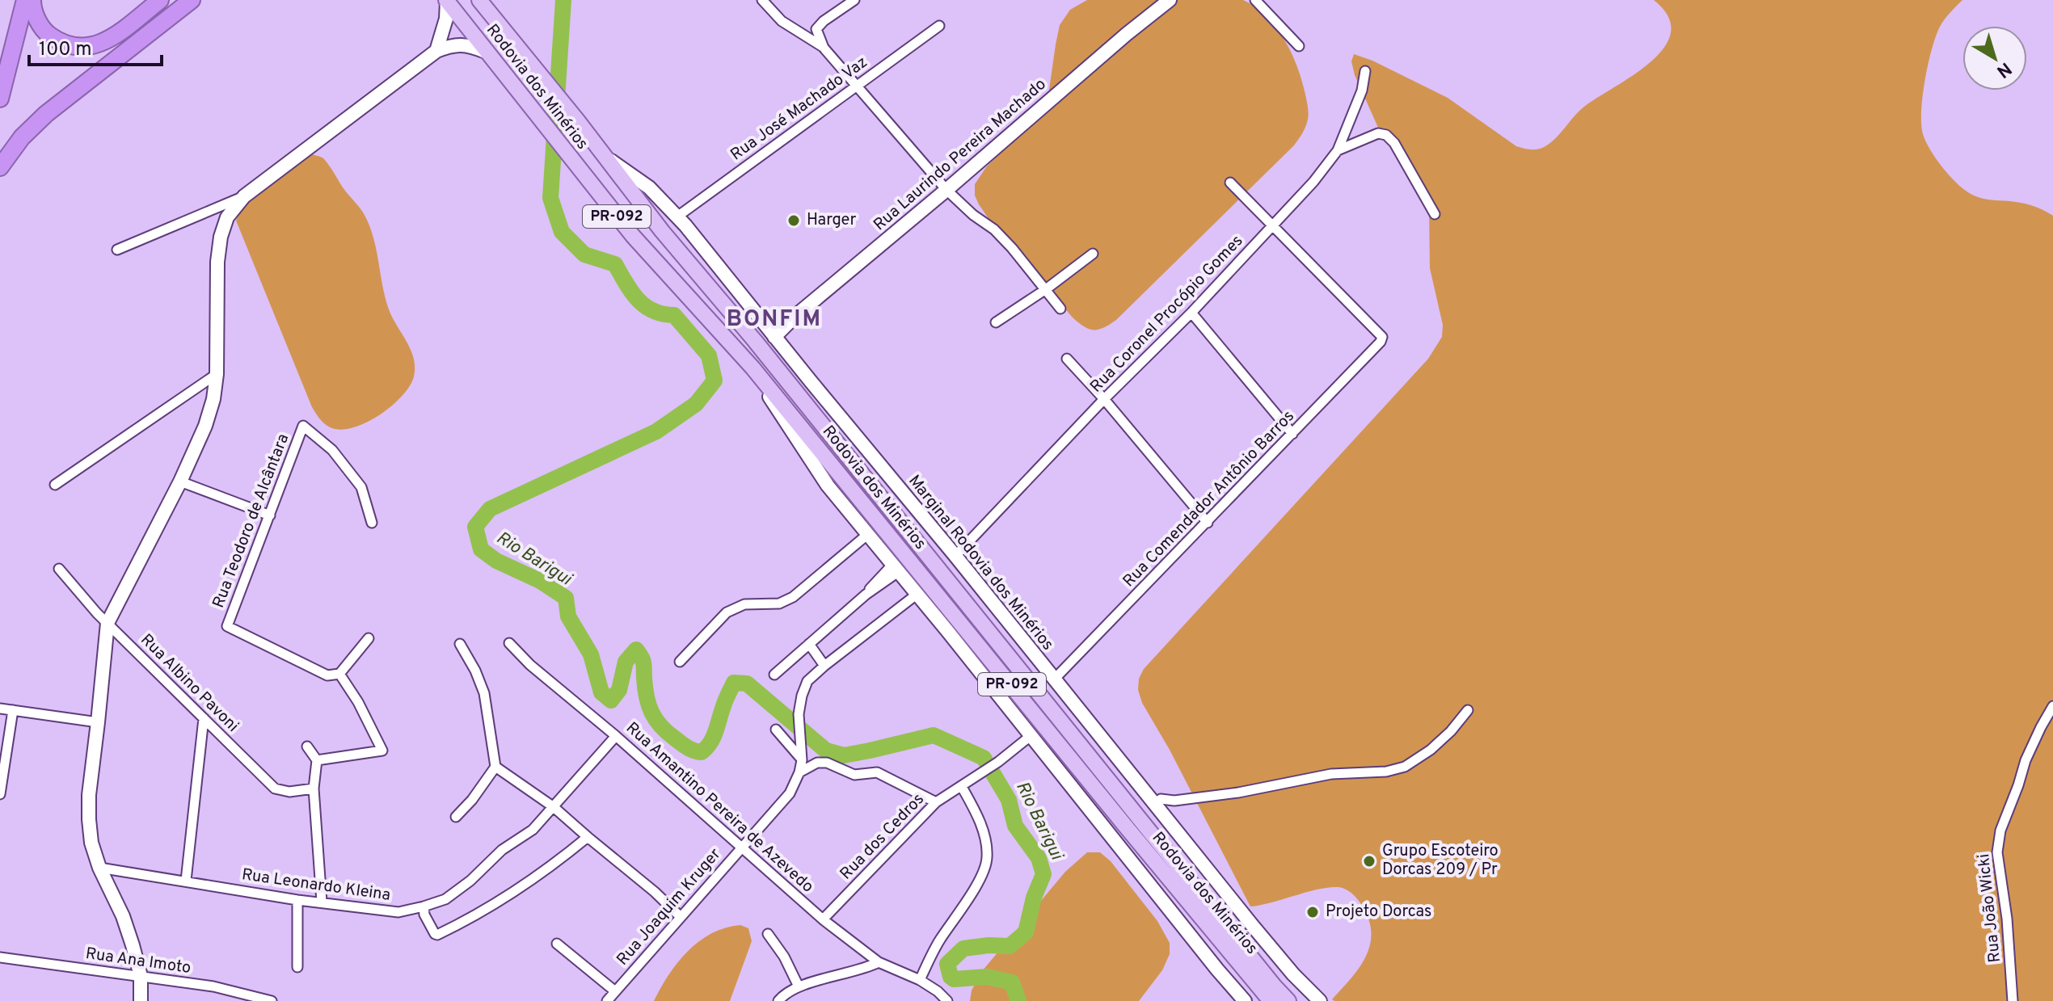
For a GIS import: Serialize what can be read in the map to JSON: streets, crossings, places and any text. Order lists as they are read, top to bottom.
{
  "streets": {
    "main road": [
      "Rodovia dos Minérios",
      "Rua Laurindo Pereira Machado",
      "PR-092",
      "Marginal Rodovia dos Minérios"
    ],
    "street": [
      "Rua José Machado Vaz",
      "Rua Coronel Procópio Gomes",
      "Rua Comendador Antônio Barros",
      "Rua Teodoro de Alcântara",
      "Rua Albino Pavoni",
      "Rua Amantino Pereira de Azevedo",
      "Rua dos Cedros",
      "Rua Leonardo Kleina",
      "Rua Joaquim Kruger",
      "Rua João Wicki",
      "Rua Ana Imoto"
    ]
  },
  "crossings": [
    ["Rodovia dos Minérios", "Marginal Rodovia dos Minérios"],
    ["Rua José Machado Vaz", "Marginal Rodovia dos Minérios"],
    ["Rua Laurindo Pereira Machado", "Marginal Rodovia dos Minérios"],
    ["Rua Coronel Procópio Gomes", "Rua Comendador Antônio Barros"],
    ["Rua Coronel Procópio Gomes", "Marginal Rodovia dos Minérios"],
    ["Rua Comendador Antônio Barros", "Marginal Rodovia dos Minérios"],
    ["Rua Amantino Pereira de Azevedo", "Rua dos Cedros"],
    ["Rua Amantino Pereira de Azevedo", "Rua Leonardo Kleina"],
    ["Rua Amantino Pereira de Azevedo", "Rua Joaquim Kruger"]
  ],
  "districts": ["BONFIM"],
  "water": ["Rio Barigui"],
  "places": ["Harger", "Grupo Escoteiro Dorcas 209 / Pr", "Projeto Dorcas"],
  "scale_bar": "100 m",
  "north": "bottom right"
}
